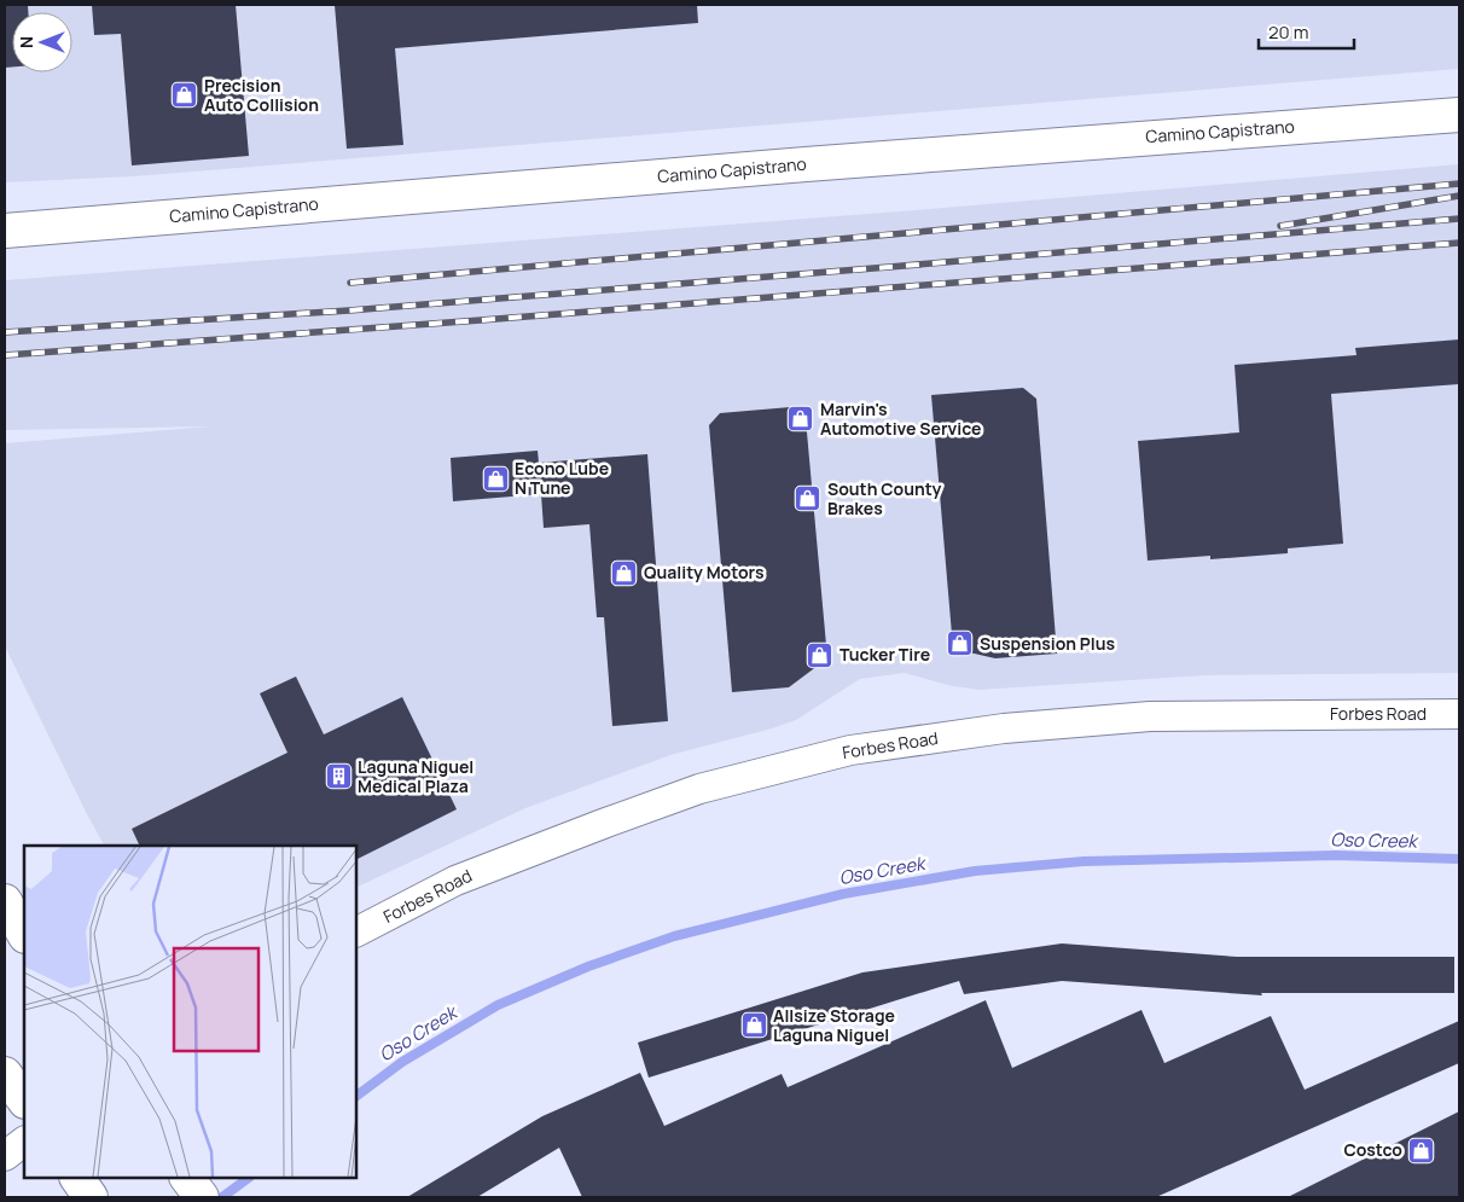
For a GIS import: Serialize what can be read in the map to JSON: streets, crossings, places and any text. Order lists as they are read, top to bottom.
{
  "streets": {
    "street": ["Camino Capistrano", "Forbes Road"]
  },
  "water": ["Oso Creek"],
  "places": {
    "shop": [
      "Precision Auto Collision",
      "Marvin's Automotive Service",
      "Econo Lube N Tune",
      "South County Brakes",
      "Quality Motors",
      "Suspension Plus",
      "Tucker Tire",
      "Allsize Storage Laguna Niguel",
      "Costco"
    ],
    "building": ["Laguna Niguel Medical Plaza"]
  },
  "scale_bar": "20 m",
  "north": "left"
}
